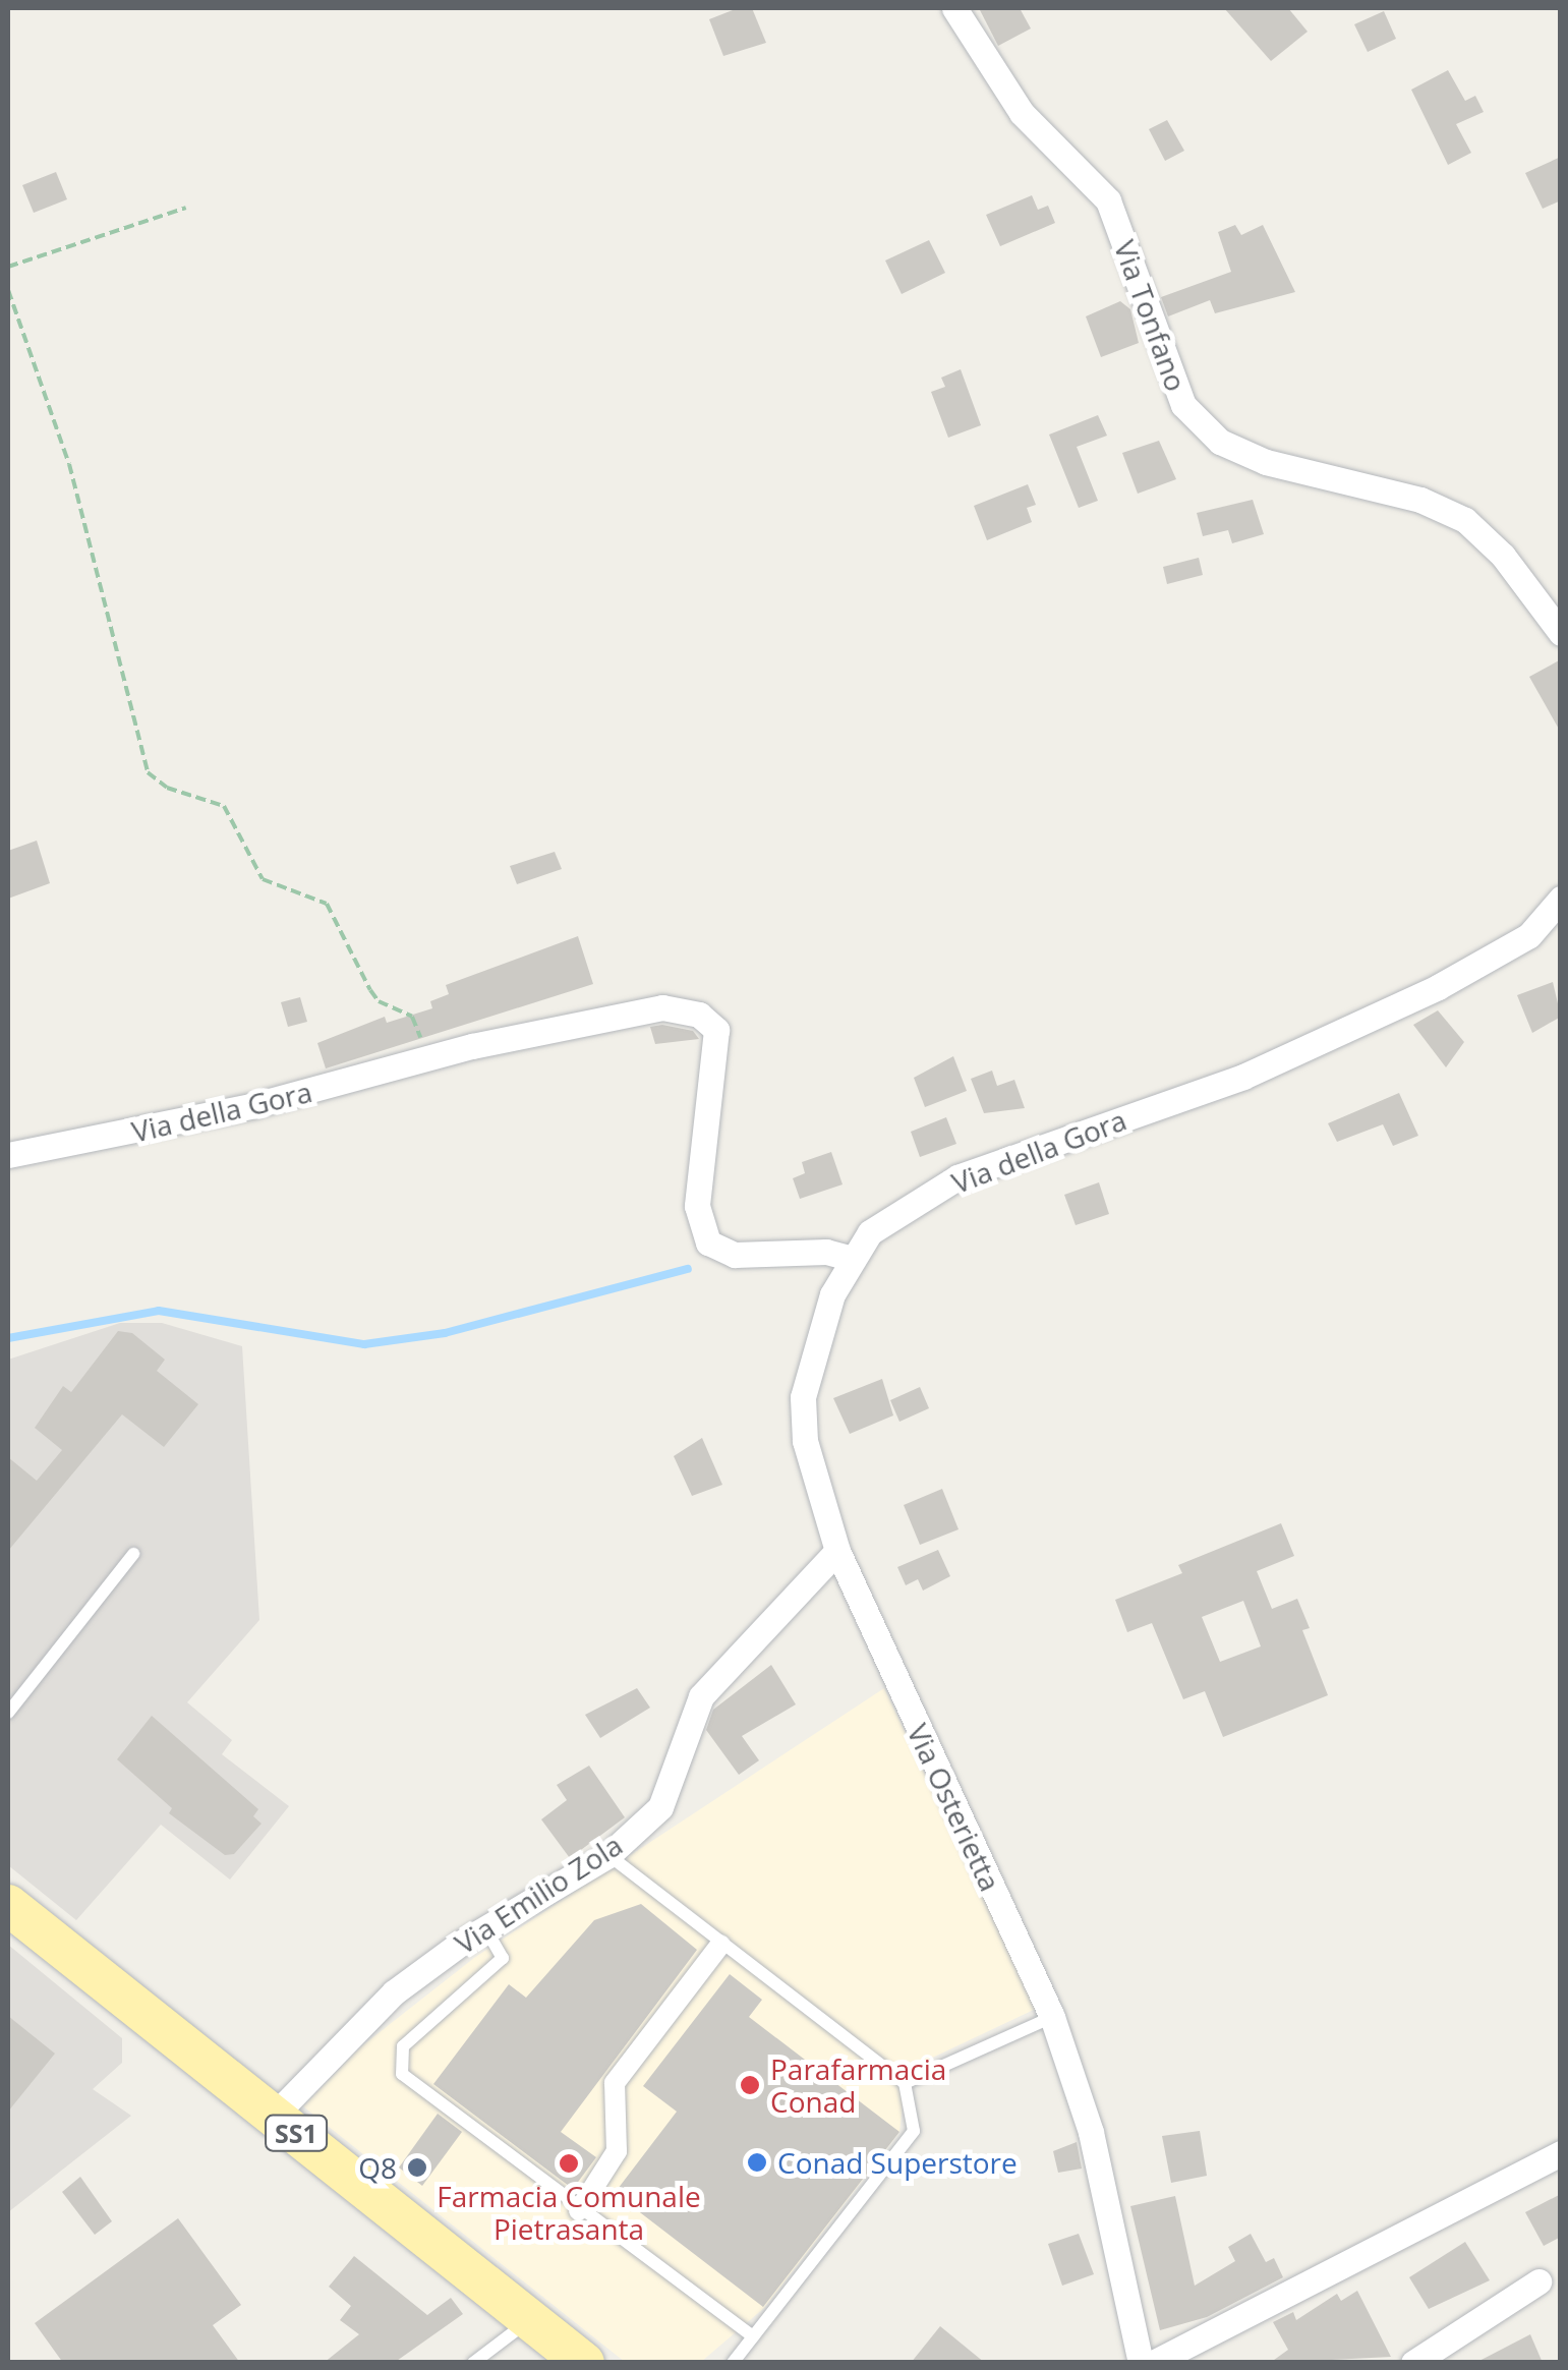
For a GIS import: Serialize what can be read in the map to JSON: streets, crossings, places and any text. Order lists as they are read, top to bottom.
{
  "streets": {
    "main road": ["SS1"],
    "street": [
      "Via Tonfano",
      "Via della Gora",
      "Via Osterietta",
      "Via Emilio Zola"
    ]
  },
  "crossings": [
    ["Via della Gora", "Via Osterietta"],
    ["Via Osterietta", "Via Emilio Zola"],
    ["Via Emilio Zola", "SS1"]
  ],
  "places": [
    "Parafarmacia Conad",
    "Conad Superstore",
    "Farmacia Comunale Pietrasanta",
    "Q8"
  ]
}
